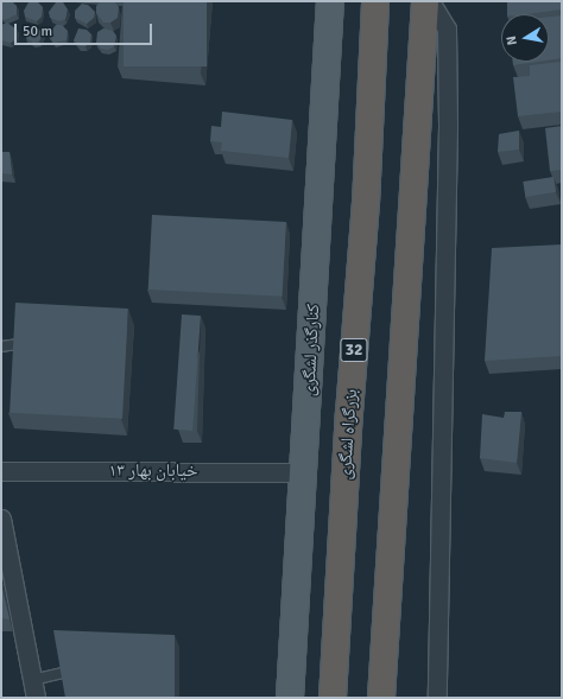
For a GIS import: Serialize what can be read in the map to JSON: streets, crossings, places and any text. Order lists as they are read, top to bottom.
{
  "streets": {
    "highway": ["32", "بزرگراه لشگری"],
    "main road": ["کنارگذر لشگری"],
    "street": ["خیابان بهار ۱۳"]
  },
  "crossings": [
    ["کنارگذر لشگری", "خیابان بهار ۱۳"]
  ],
  "scale_bar": "50 m",
  "north": "left"
}
